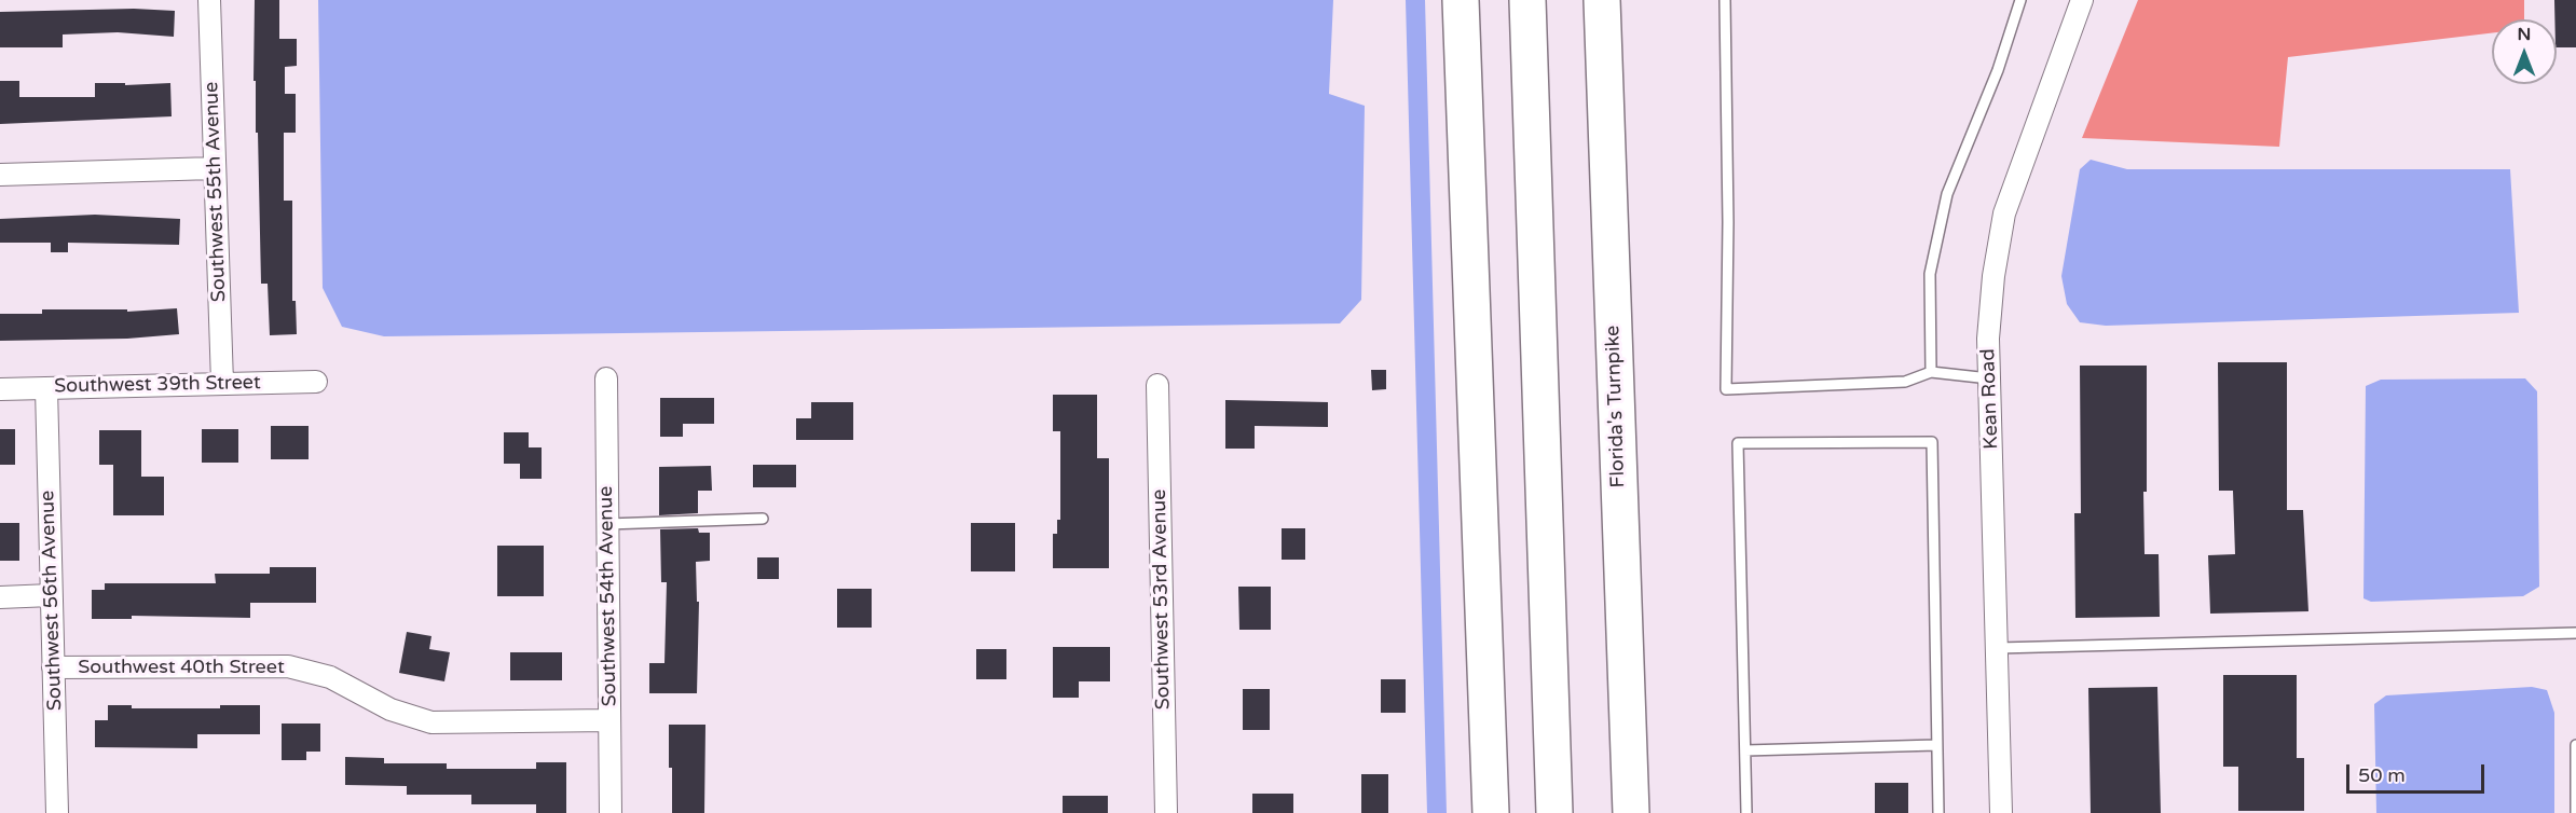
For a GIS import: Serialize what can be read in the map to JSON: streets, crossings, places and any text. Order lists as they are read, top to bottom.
{
  "streets": {
    "highway": ["Florida's Turnpike"],
    "street": [
      "Southwest 55th Avenue",
      "Southwest 39th Street",
      "Kean Road",
      "Southwest 54th Avenue",
      "Southwest 53rd Avenue",
      "Southwest 56th Avenue",
      "Southwest 40th Street"
    ]
  },
  "crossings": [
    ["Southwest 55th Avenue", "Southwest 39th Street"],
    ["Southwest 39th Street", "Southwest 56th Avenue"],
    ["Southwest 54th Avenue", "Southwest 40th Street"],
    ["Southwest 56th Avenue", "Southwest 40th Street"]
  ],
  "scale_bar": "50 m",
  "north": "top"
}
